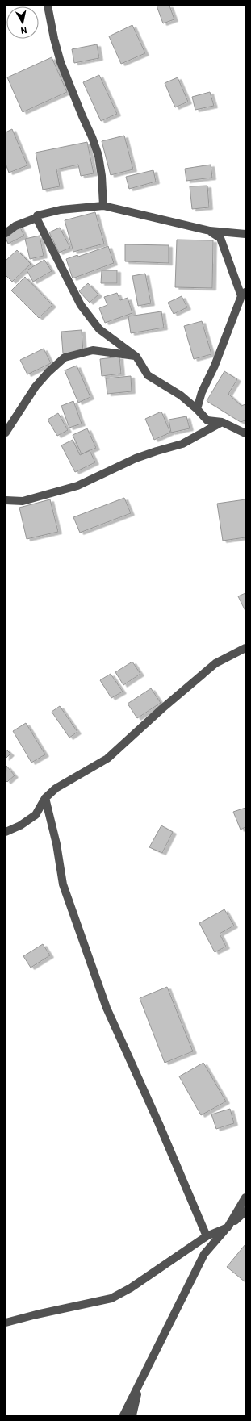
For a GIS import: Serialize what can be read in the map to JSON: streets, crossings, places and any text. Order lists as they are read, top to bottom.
{
  "north": "bottom"
}
